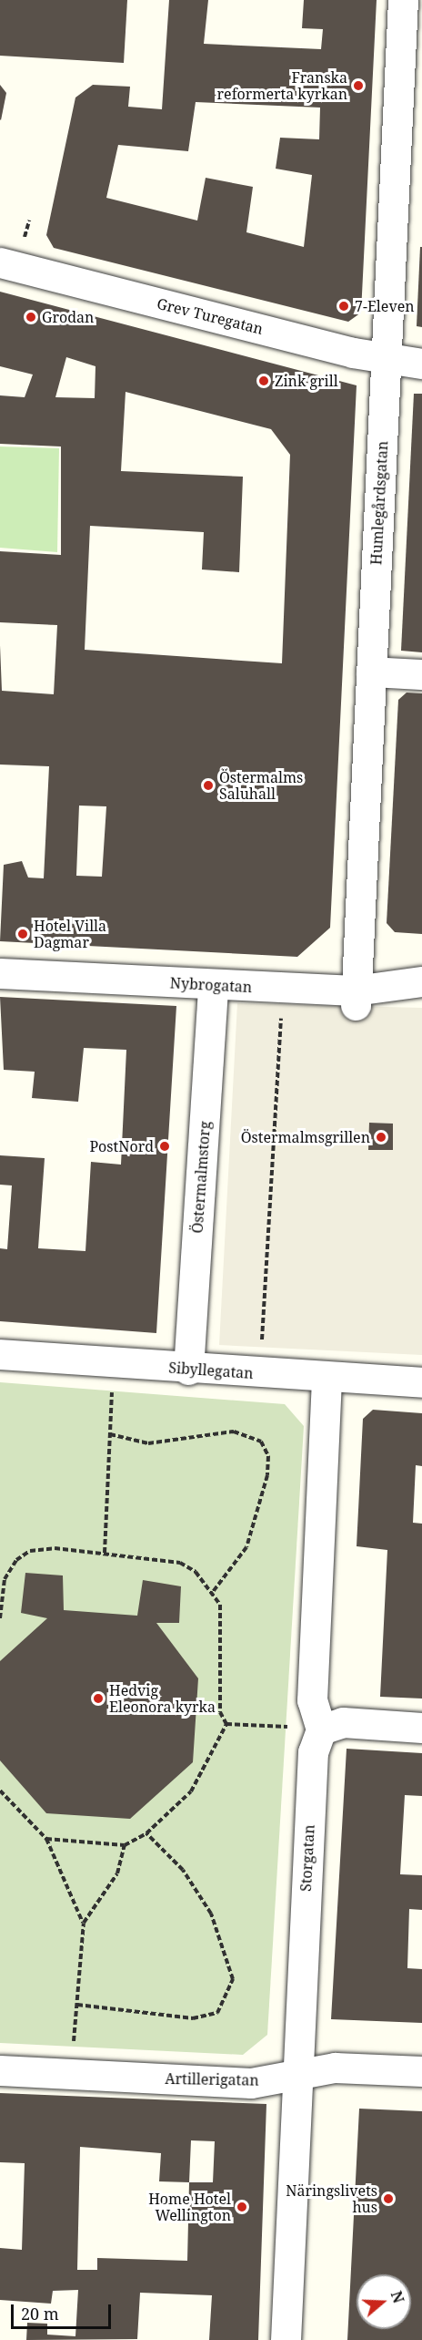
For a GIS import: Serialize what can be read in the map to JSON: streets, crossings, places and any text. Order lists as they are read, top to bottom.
{
  "streets": {
    "street": [
      "Grev Turegatan",
      "Humlegårdsgatan",
      "Nybrogatan",
      "Östermalmstorg",
      "Sibyllegatan",
      "Storgatan",
      "Artillerigatan"
    ]
  },
  "crossings": [
    ["Grev Turegatan", "Humlegårdsgatan"],
    ["Humlegårdsgatan", "Nybrogatan"],
    ["Nybrogatan", "Östermalmstorg"],
    ["Östermalmstorg", "Sibyllegatan"],
    ["Storgatan", "Artillerigatan"]
  ],
  "places": [
    "Franska reformerta kyrkan",
    "7-Eleven",
    "Grodan",
    "Zink grill",
    "Östermalms Saluhall",
    "Hotel Villa Dagmar",
    "Östermalmsgrillen",
    "PostNord",
    "Hedvig Eleonora kyrka",
    "Näringslivets hus",
    "Home Hotel Wellington"
  ],
  "scale_bar": "20 m",
  "north": "right"
}
